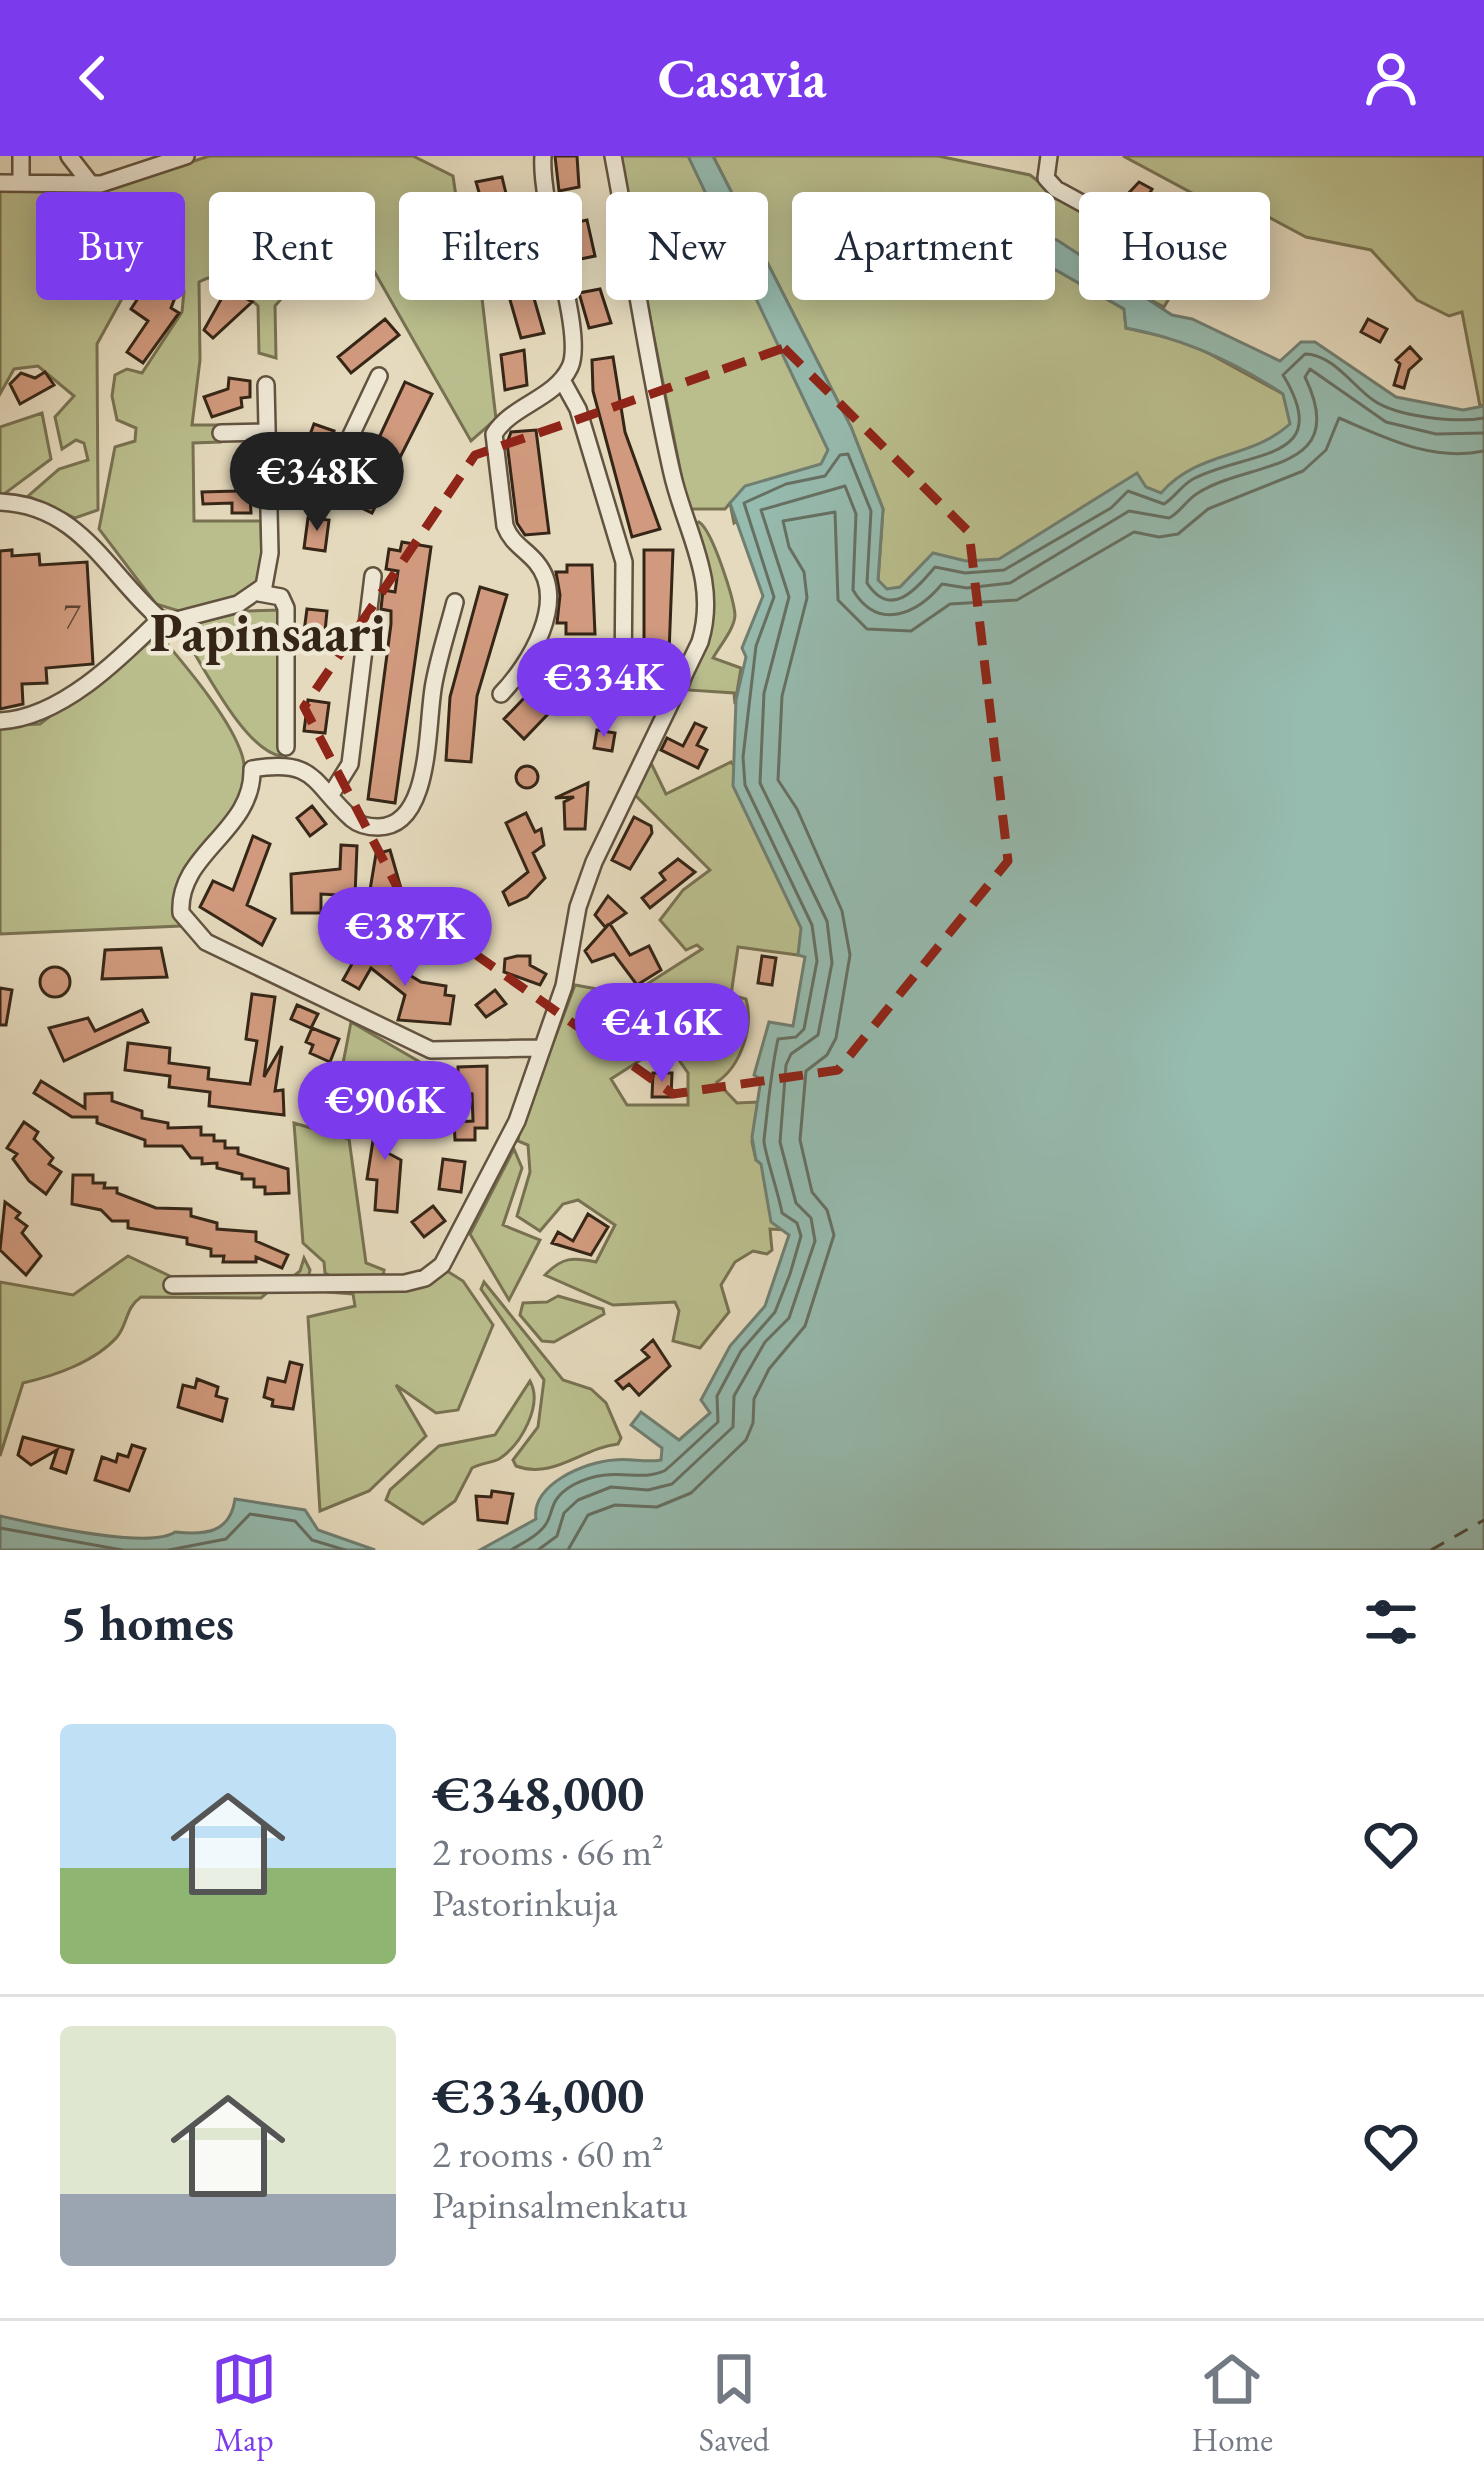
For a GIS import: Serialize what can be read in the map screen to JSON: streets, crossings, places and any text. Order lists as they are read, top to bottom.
{
  "districts": ["Papinsaari"],
  "house_numbers": ["7"],
  "page": {
    "header": "Casavia",
    "chip": [
      "Buy",
      "Rent",
      "Filters",
      "New",
      "Apartment",
      "House"
    ],
    "price": [
      "€348K",
      "€334K",
      "€387K",
      "€416K",
      "€906K"
    ],
    "heading": "5 homes",
    "list": [
      {
        "name": "€348,000",
        "note": "2 rooms · 66 m² · Pastorinkuja"
      },
      {
        "name": "€334,000",
        "note": "2 rooms · 60 m² · Papinsalmenkatu"
      }
    ],
    "tabs": ["Map", "Saved", "Home"]
  }
}
